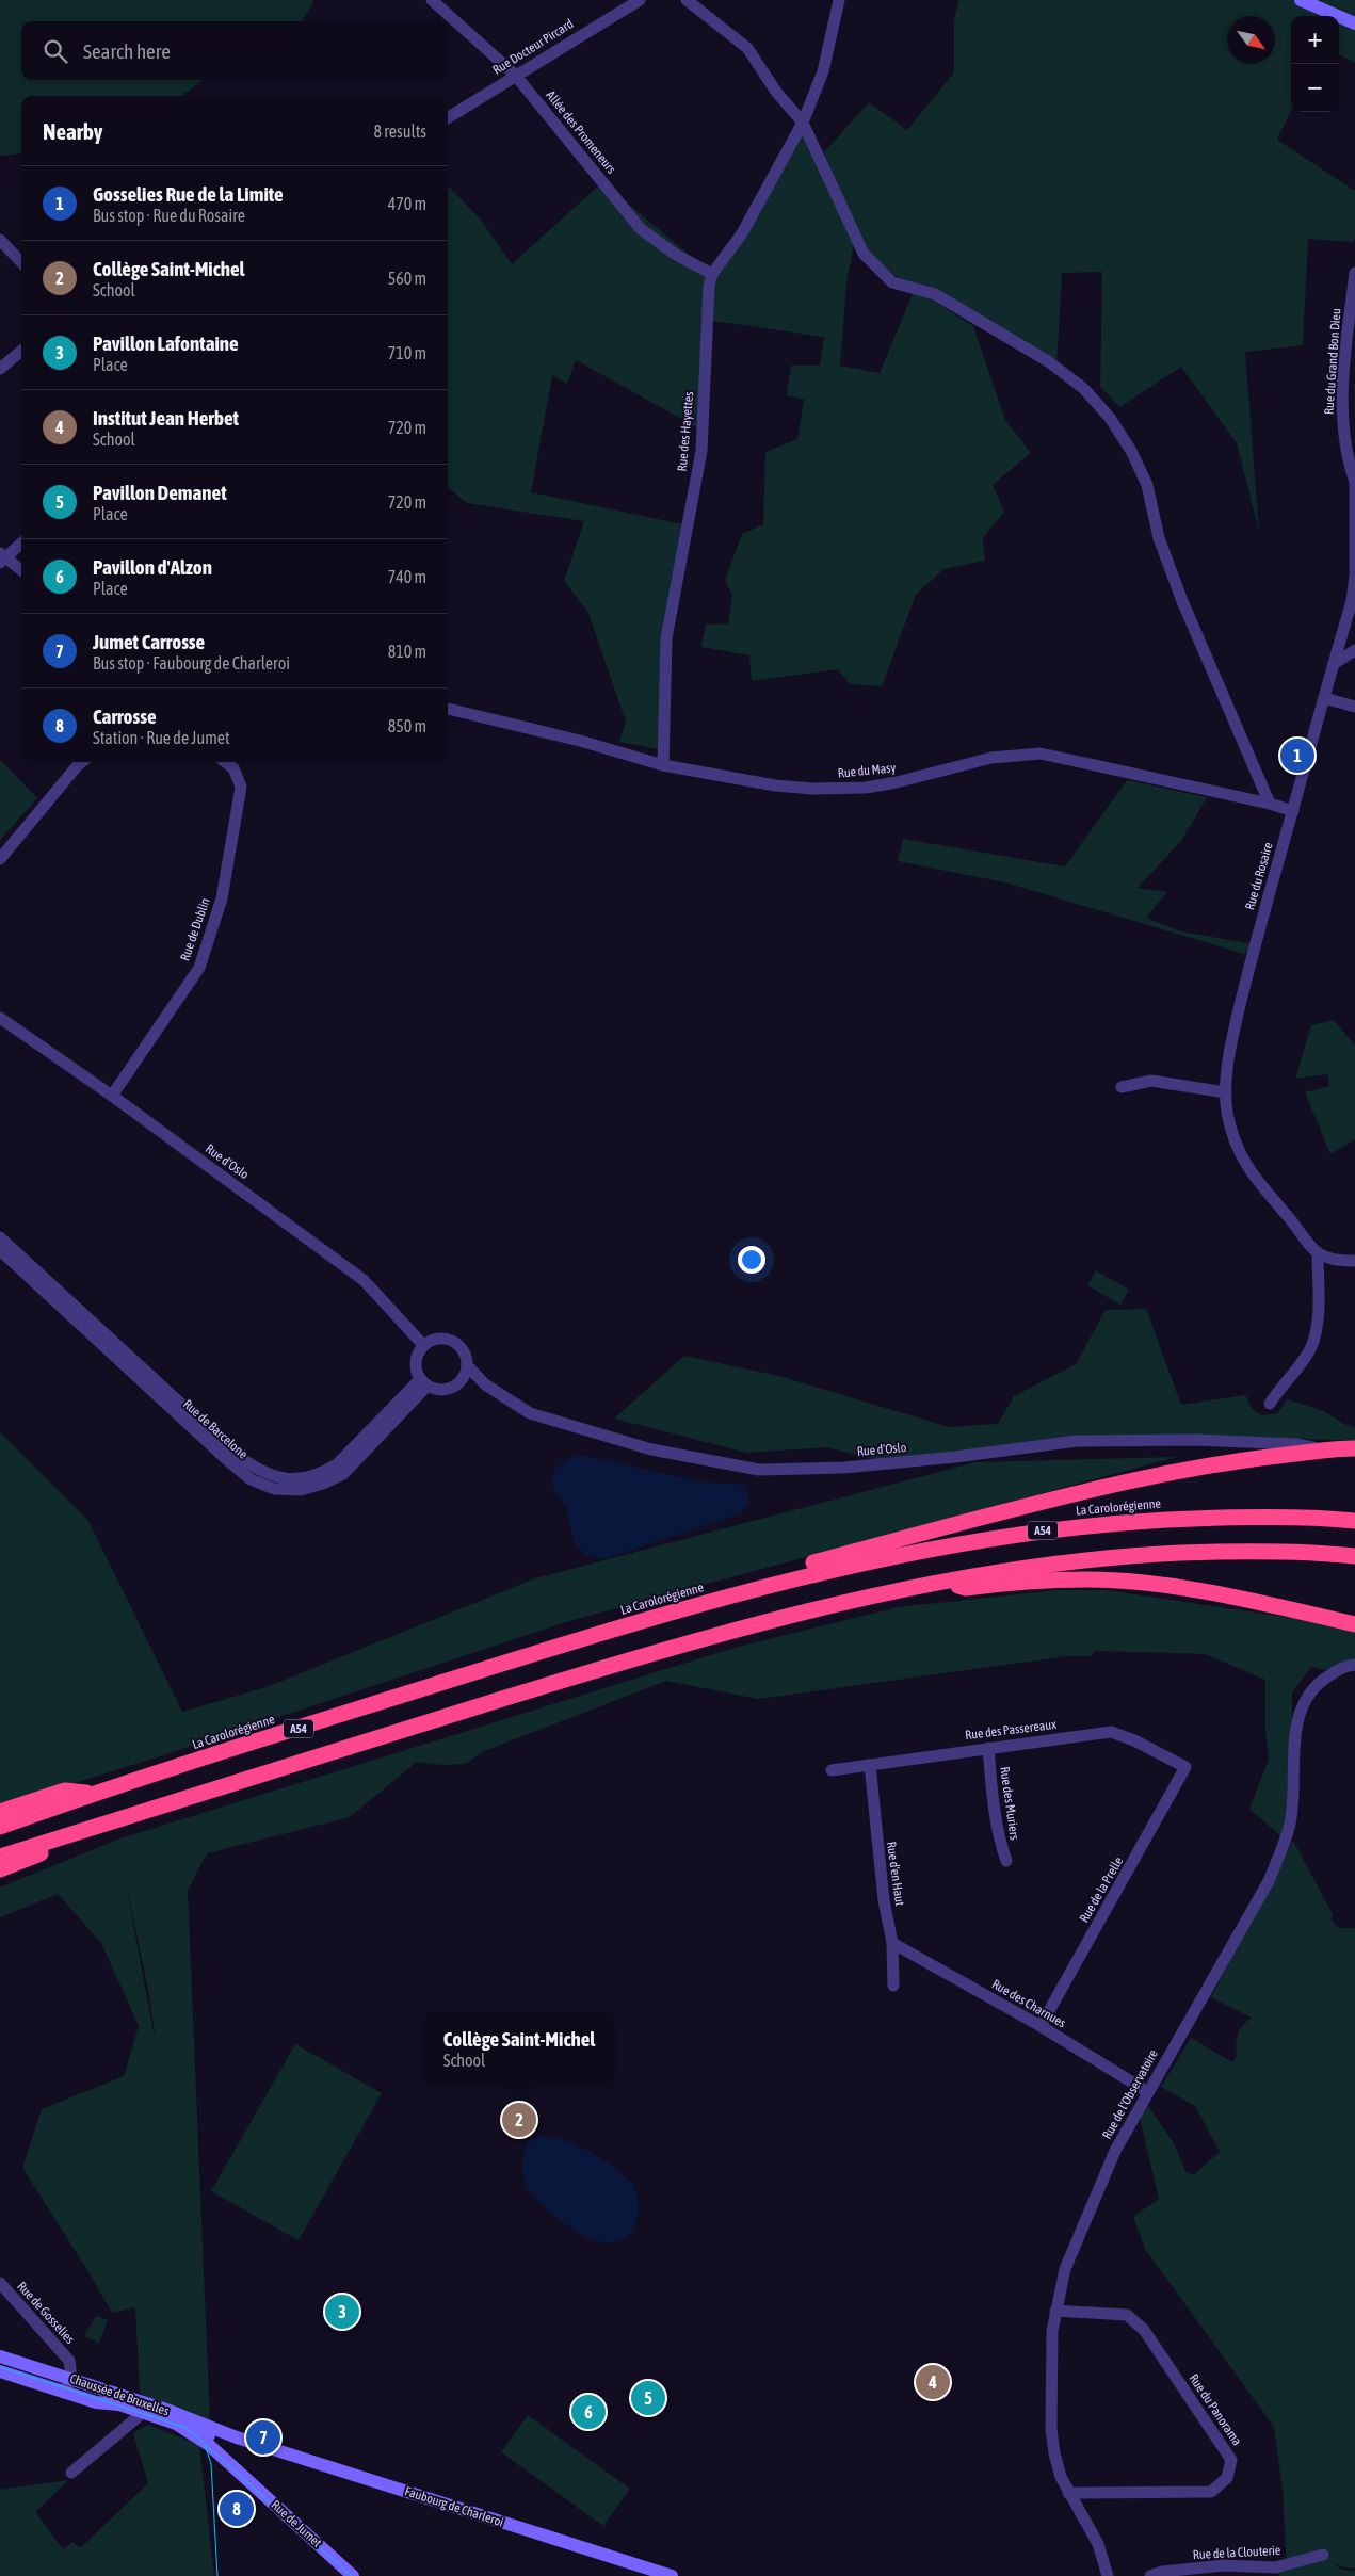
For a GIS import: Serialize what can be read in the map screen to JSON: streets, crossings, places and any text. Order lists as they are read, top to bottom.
{
  "streets": {
    "highway": ["La Carolorégienne", "A54"],
    "main road": ["Chaussée de Bruxelles", "Faubourg de Charleroi", "Rue de Jumet"],
    "street": [
      "Rue Docteur Pircard",
      "Allée des Promeneurs",
      "Rue du Grand Bon Dieu",
      "Rue des Hayettes",
      "Rue du Masy",
      "Rue du Rosaire",
      "Rue de Dublin",
      "Rue d'Oslo",
      "Rue de Barcelone",
      "Rue des Passereaux",
      "Rue des Muriers",
      "Rue d'en Haut",
      "Rue de la Prelle",
      "Rue des Charnues",
      "Rue de l'Observatoire",
      "Rue de Gosselies",
      "Rue du Panorama",
      "Rue de la Clouterie"
    ]
  },
  "crossings": [
    ["Rue Docteur Pircard", "Allée des Promeneurs"],
    ["Allée des Promeneurs", "Rue des Hayettes"],
    ["Rue du Grand Bon Dieu", "Rue du Rosaire"],
    ["Rue des Hayettes", "Rue du Masy"],
    ["Rue du Masy", "Rue du Rosaire"],
    ["Rue de Dublin", "Rue d'Oslo"],
    ["Rue d'Oslo", "Rue de Barcelone"],
    ["Rue des Passereaux", "Rue des Muriers"],
    ["Rue des Passereaux", "Rue d'en Haut"],
    ["Rue des Passereaux", "Rue de la Prelle"],
    ["Rue d'en Haut", "Rue des Charnues"],
    ["Rue de la Prelle", "Rue des Charnues"],
    ["Rue des Charnues", "Rue de l'Observatoire"],
    ["Rue de l'Observatoire", "Rue du Panorama"],
    ["Rue de Gosselies", "Chaussée de Bruxelles"],
    ["Chaussée de Bruxelles", "Faubourg de Charleroi"],
    ["Chaussée de Bruxelles", "Rue de Jumet"]
  ],
  "north": "bottom right",
  "page": {
    "map_buttons": ["+", "−"],
    "search": "Search here",
    "heading": ["Nearby", "8 results"],
    "list": [
      {
        "mark": "1",
        "name": "Gosselies Rue de la Limite",
        "note": "Bus stop · Rue du Rosaire",
        "value": "470 m"
      },
      {
        "mark": "2",
        "name": "Collège Saint-Michel",
        "note": "School",
        "value": "560 m"
      },
      {
        "mark": "3",
        "name": "Pavillon Lafontaine",
        "note": "Place",
        "value": "710 m"
      },
      {
        "mark": "4",
        "name": "Institut Jean Herbet",
        "note": "School",
        "value": "720 m"
      },
      {
        "mark": "5",
        "name": "Pavillon Demanet",
        "note": "Place",
        "value": "720 m"
      },
      {
        "mark": "6",
        "name": "Pavillon d'Alzon",
        "note": "Place",
        "value": "740 m"
      },
      {
        "mark": "7",
        "name": "Jumet Carrosse",
        "note": "Bus stop · Faubourg de Charleroi",
        "value": "810 m"
      },
      {
        "mark": "8",
        "name": "Carrosse",
        "note": "Station · Rue de Jumet",
        "value": "850 m"
      }
    ],
    "pins": [
      "1",
      "2",
      "3",
      "4",
      "5",
      "6",
      "7",
      "8"
    ],
    "popup": ["Collège Saint-Michel", "School"]
  }
}
